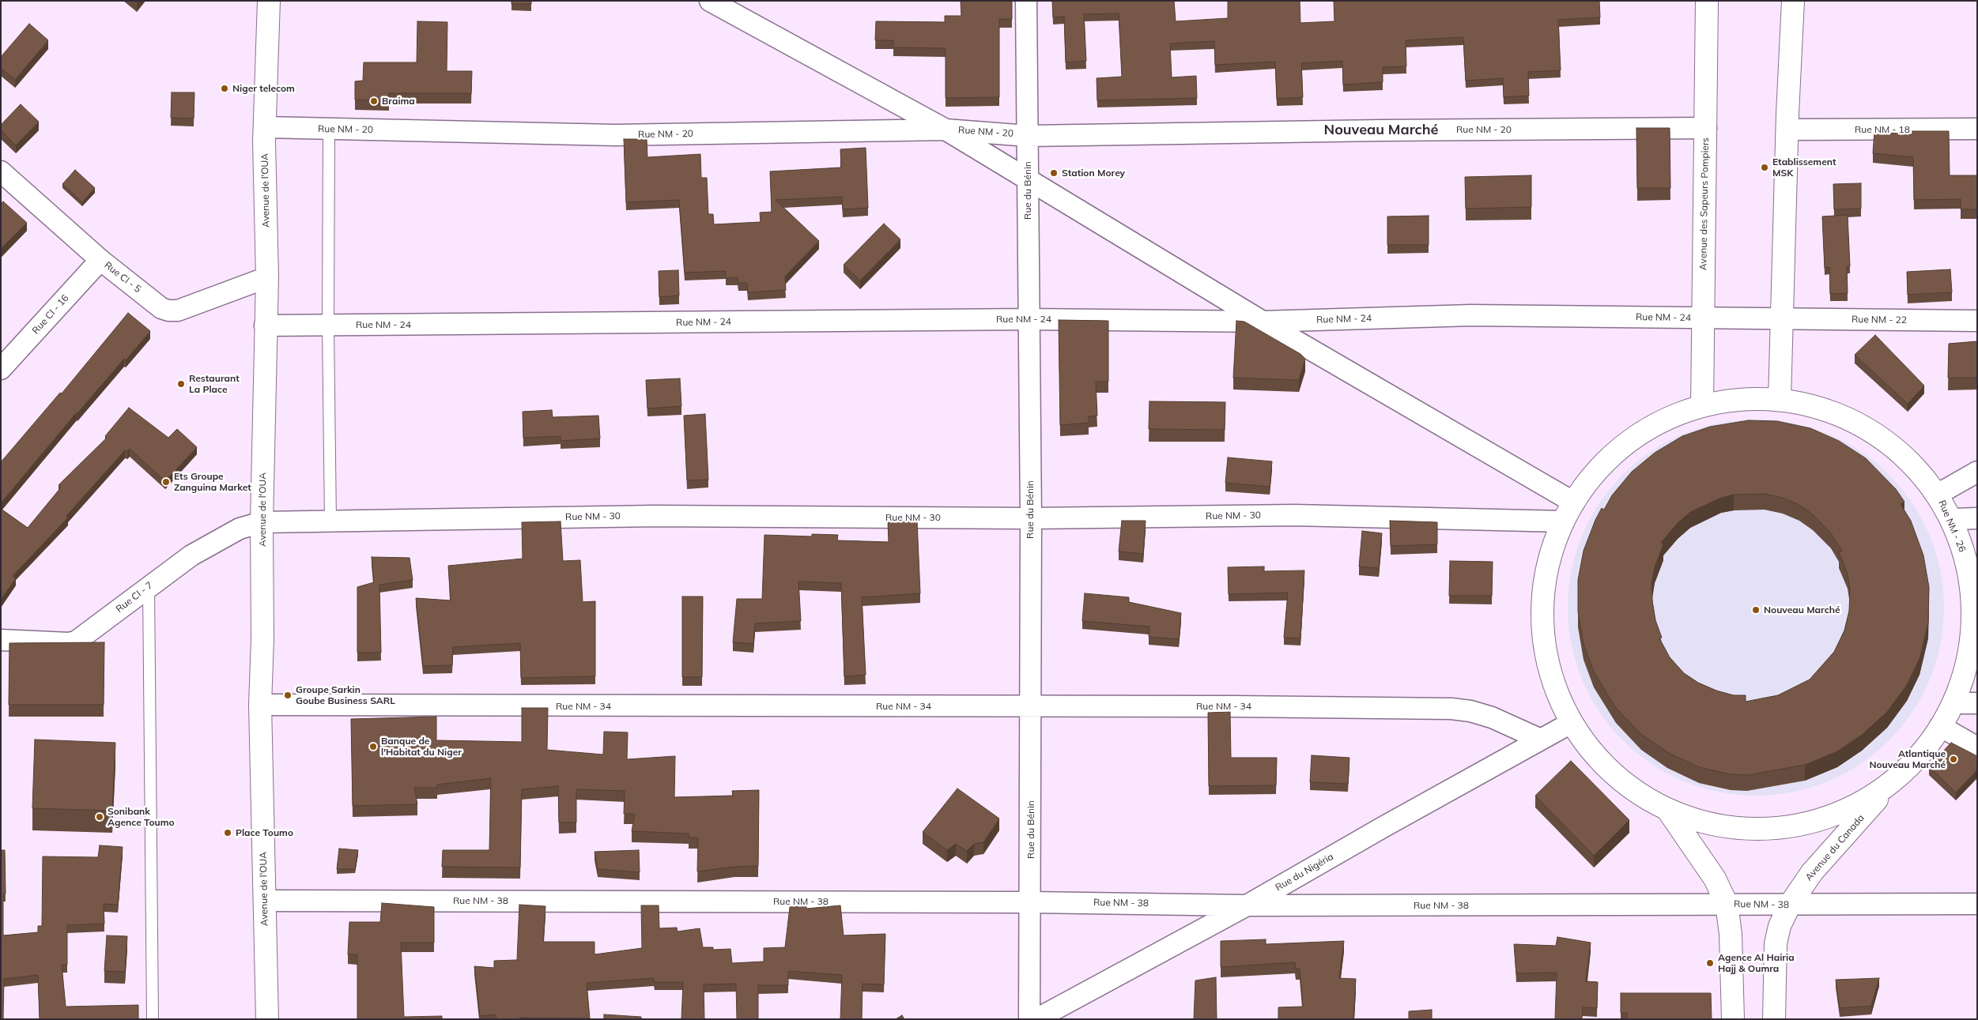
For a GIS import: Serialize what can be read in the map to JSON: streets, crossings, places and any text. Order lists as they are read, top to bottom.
{
  "streets": {
    "street": [
      "Rue NM - 20",
      "Rue NM - 18",
      "Avenue de l'OUA",
      "Rue du Bénin",
      "Avenue des Sapeurs Pompiers",
      "Rue CI - 5",
      "Rue CI - 16",
      "Rue NM - 24",
      "Rue NM - 22",
      "Rue NM - 30",
      "Rue NM - 26",
      "Rue CI - 7",
      "Rue NM - 34",
      "Avenue du Canada",
      "Rue du Nigéria",
      "Rue NM - 38"
    ]
  },
  "crossings": [
    ["Rue NM - 20", "Avenue de l'OUA"],
    ["Rue NM - 20", "Rue du Bénin"],
    ["Rue NM - 20", "Avenue des Sapeurs Pompiers"],
    ["Avenue de l'OUA", "Rue CI - 5"],
    ["Avenue de l'OUA", "Rue NM - 24"],
    ["Avenue de l'OUA", "Rue NM - 30"],
    ["Avenue de l'OUA", "Rue CI - 7"],
    ["Avenue de l'OUA", "Rue NM - 34"],
    ["Avenue de l'OUA", "Rue NM - 38"],
    ["Rue du Bénin", "Rue NM - 24"],
    ["Rue du Bénin", "Rue NM - 30"],
    ["Rue du Bénin", "Rue NM - 34"],
    ["Rue du Bénin", "Rue NM - 38"],
    ["Avenue des Sapeurs Pompiers", "Rue NM - 24"],
    ["Avenue des Sapeurs Pompiers", "Rue NM - 26"],
    ["Rue CI - 5", "Rue CI - 16"],
    ["Rue NM - 24", "Rue NM - 22"],
    ["Rue NM - 30", "Rue NM - 26"],
    ["Rue NM - 30", "Rue CI - 7"],
    ["Rue NM - 26", "Avenue du Canada"],
    ["Rue NM - 26", "Rue du Nigéria"],
    ["Rue NM - 34", "Rue du Nigéria"],
    ["Avenue du Canada", "Rue NM - 38"],
    ["Rue du Nigéria", "Rue NM - 38"]
  ],
  "districts": ["Nouveau Marché"],
  "places": [
    "Niger telecom",
    "Braima",
    "Etablissement MSK",
    "Station Morey",
    "Restaurant La Place",
    "Ets Groupe Zanguina Market",
    "Nouveau Marché",
    "Groupe Sarkin Goube Business SARL",
    "Banque de l'Habitat du Niger",
    "Atlantique Nouveau Marché",
    "Sonibank Agence Toumo",
    "Place Toumo",
    "Agence Al Hairia Hajj & Oumra"
  ]
}
